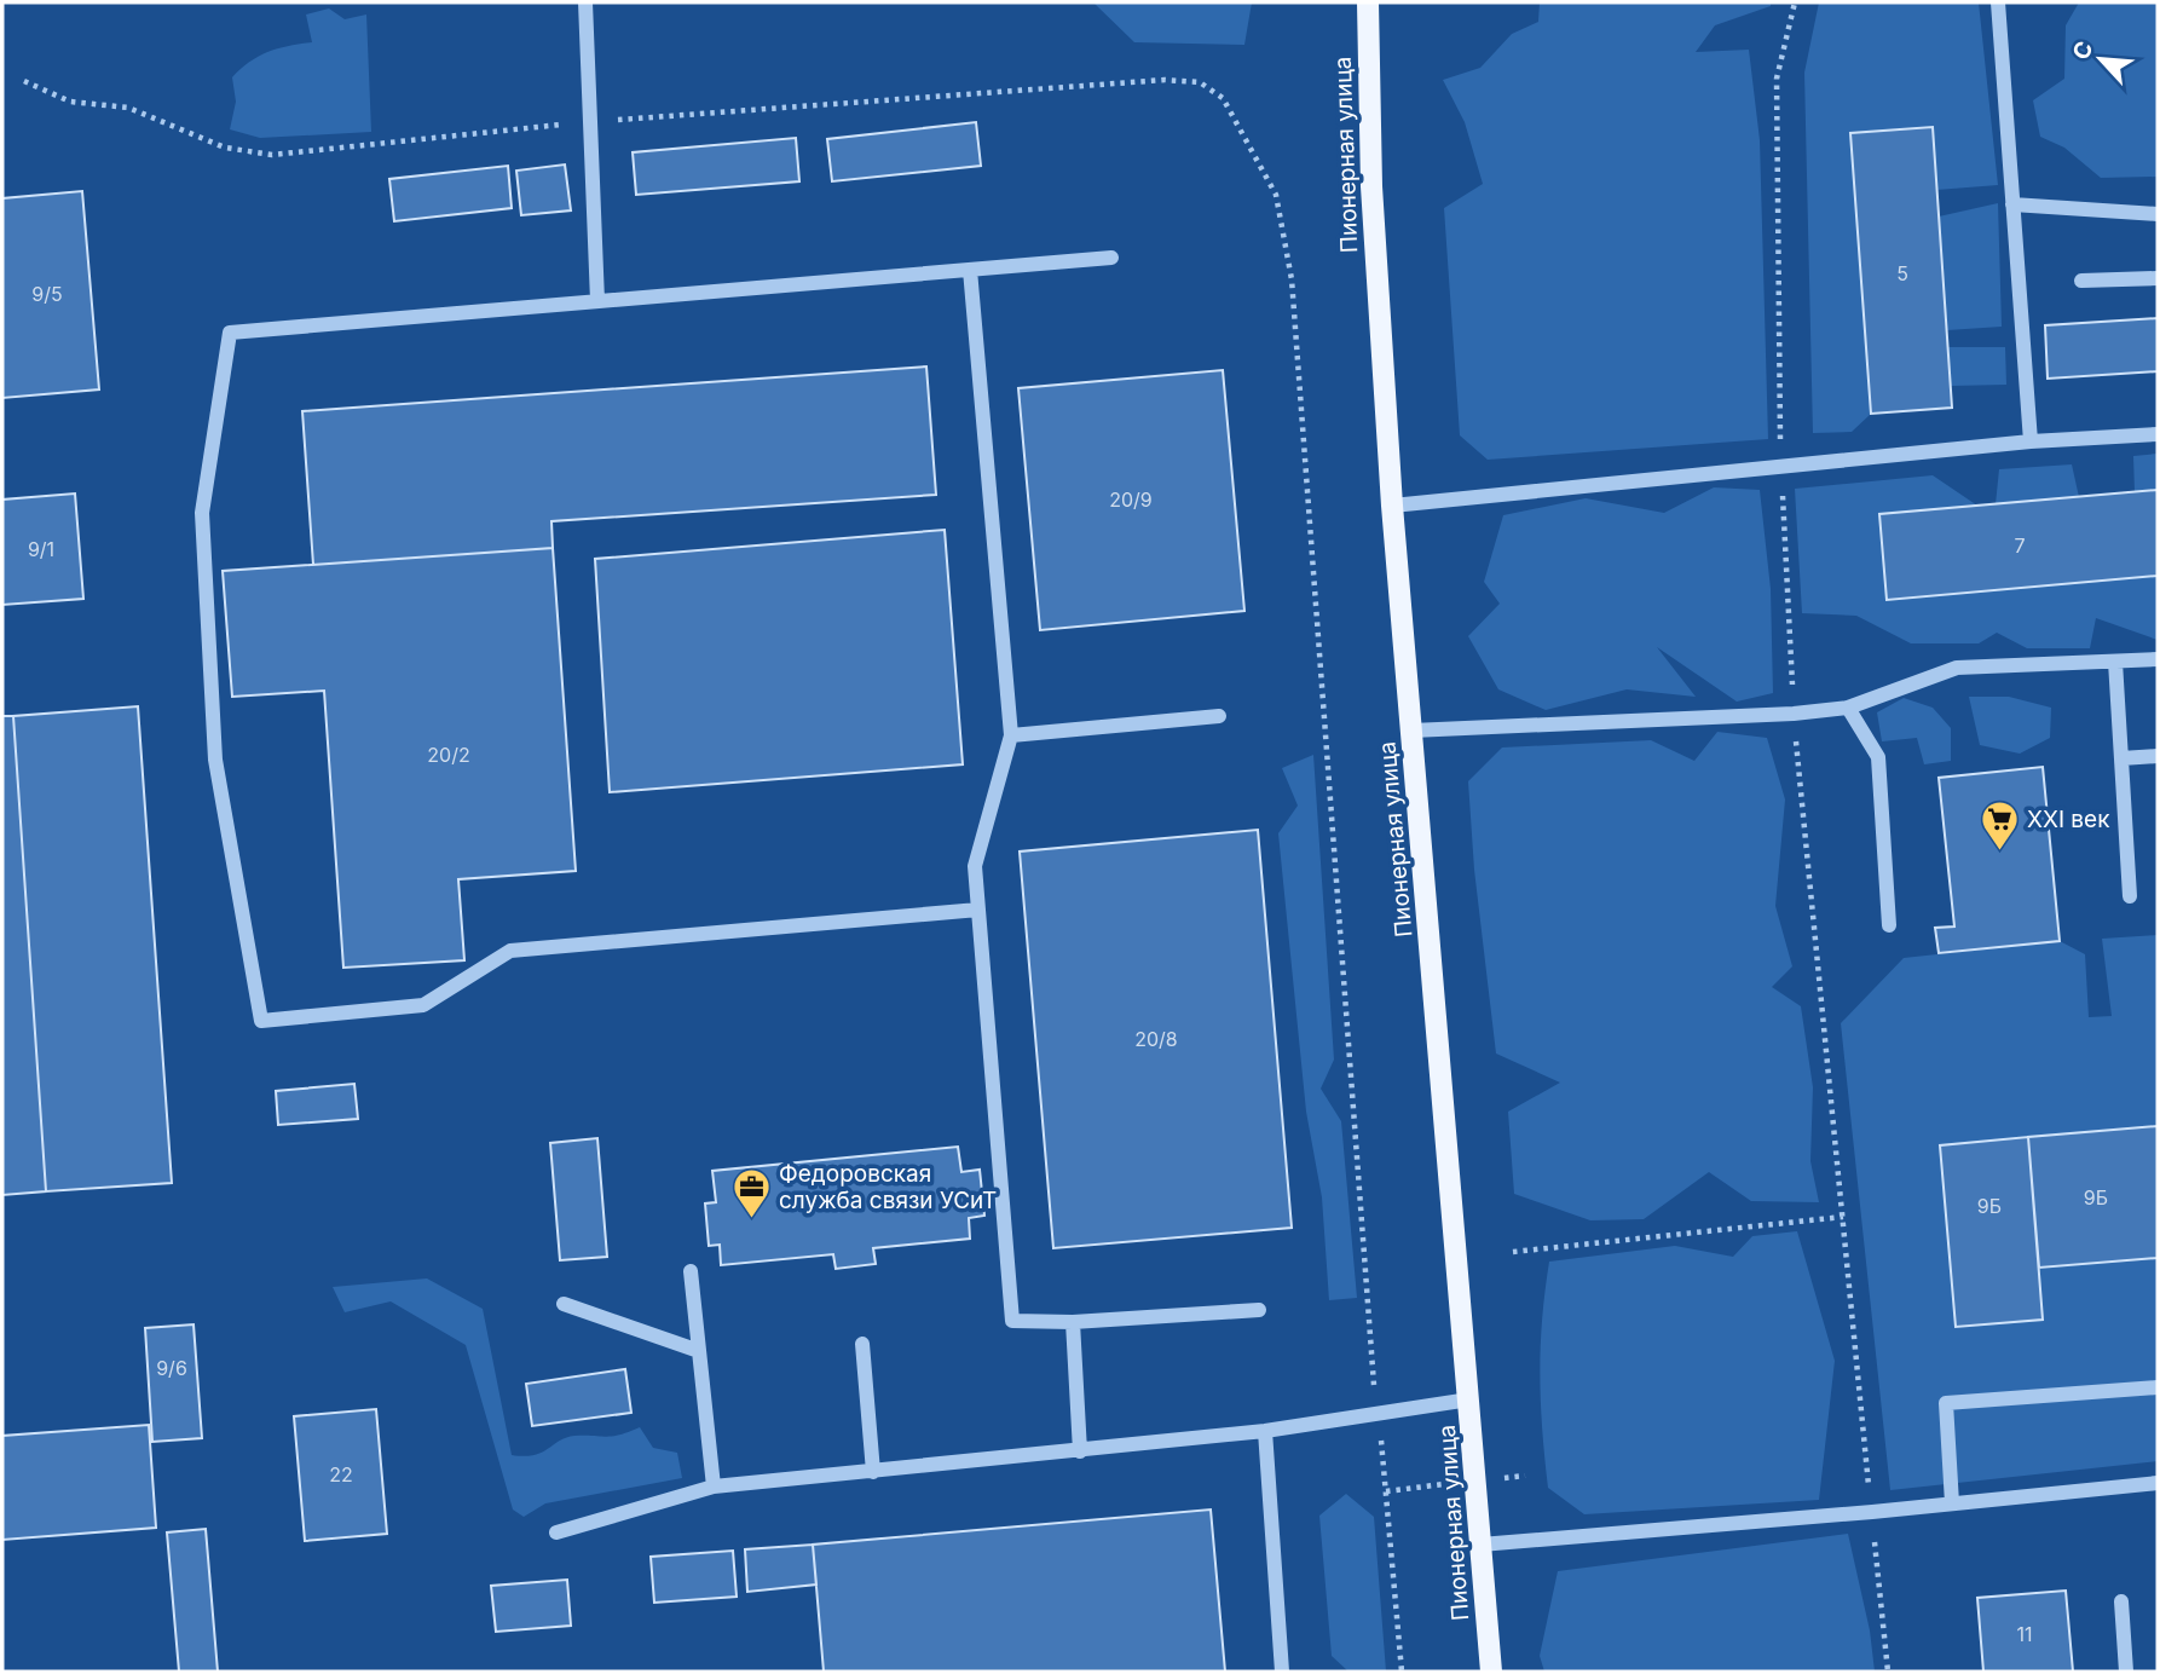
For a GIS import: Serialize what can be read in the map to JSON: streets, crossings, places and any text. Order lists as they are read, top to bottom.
{
  "streets": {
    "main road": ["Пионерная улица"]
  },
  "places": {
    "supermarket": ["XXI век"],
    "office": ["Федоровская служба связи УСиТ"]
  },
  "house_numbers": [
    "5",
    "9/5",
    "20/9",
    "7",
    "9/1",
    "20/2",
    "20/8",
    "9Б",
    "9Б",
    "9/6",
    "22",
    "11"
  ],
  "north": "top left"
}
